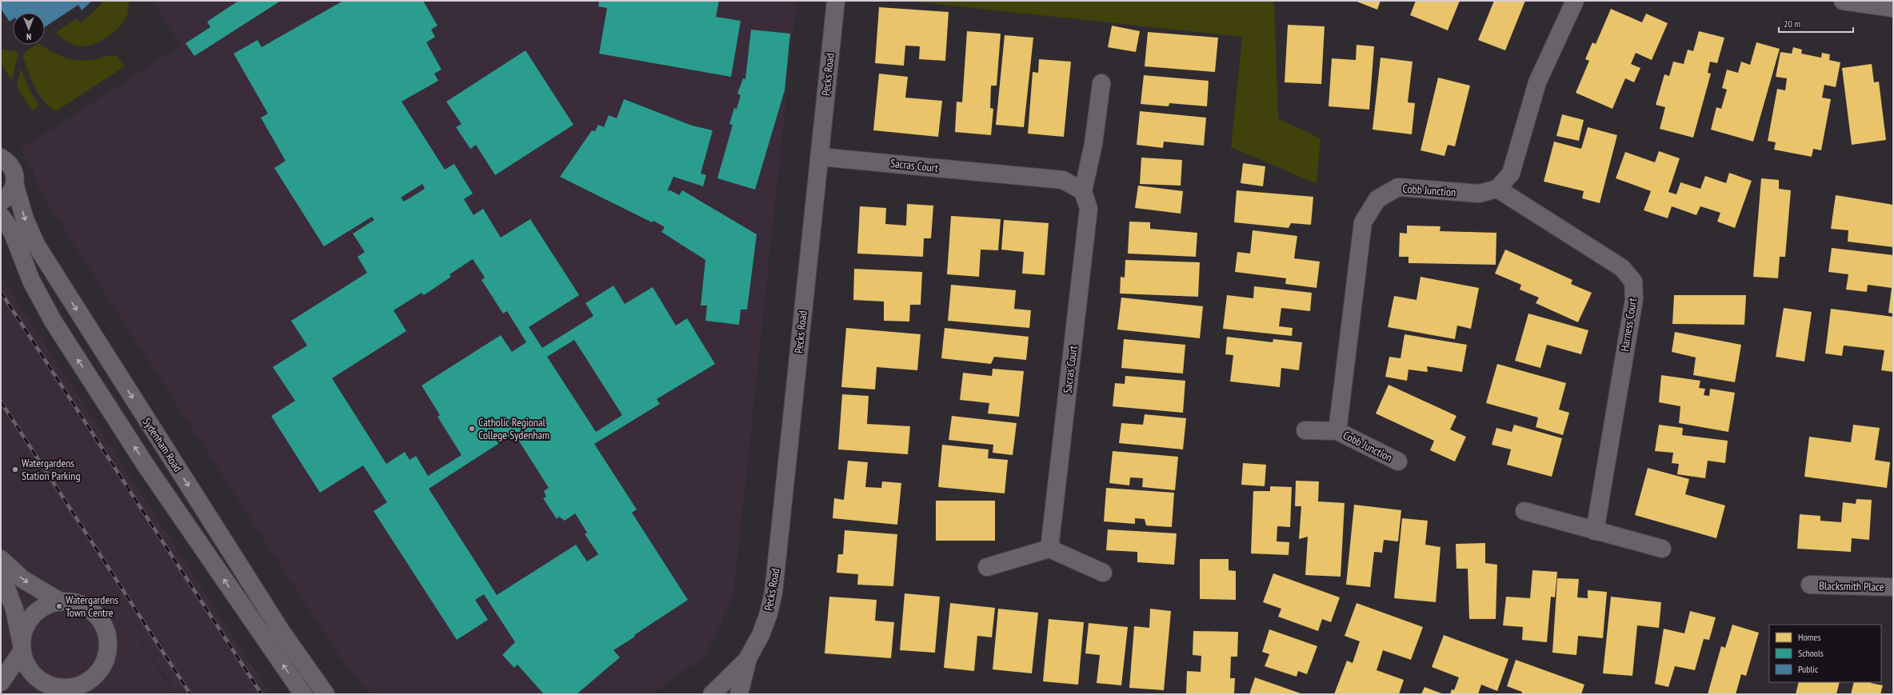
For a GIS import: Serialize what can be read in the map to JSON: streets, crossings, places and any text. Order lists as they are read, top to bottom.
{
  "streets": {
    "street": [
      "Pecks Road",
      "Sacras Court",
      "Cobb Junction",
      "Harness Court",
      "Sydenham Road",
      "Blacksmith Place"
    ]
  },
  "crossings": [
    ["Pecks Road", "Sacras Court"],
    ["Cobb Junction", "Harness Court"]
  ],
  "places": ["Catholic Regional College Sydenham", "Watergardens Station Parking", "Watergardens Town Centre"],
  "legend": ["Homes", "Schools", "Public"],
  "scale_bar": "20 m",
  "north": "bottom"
}
